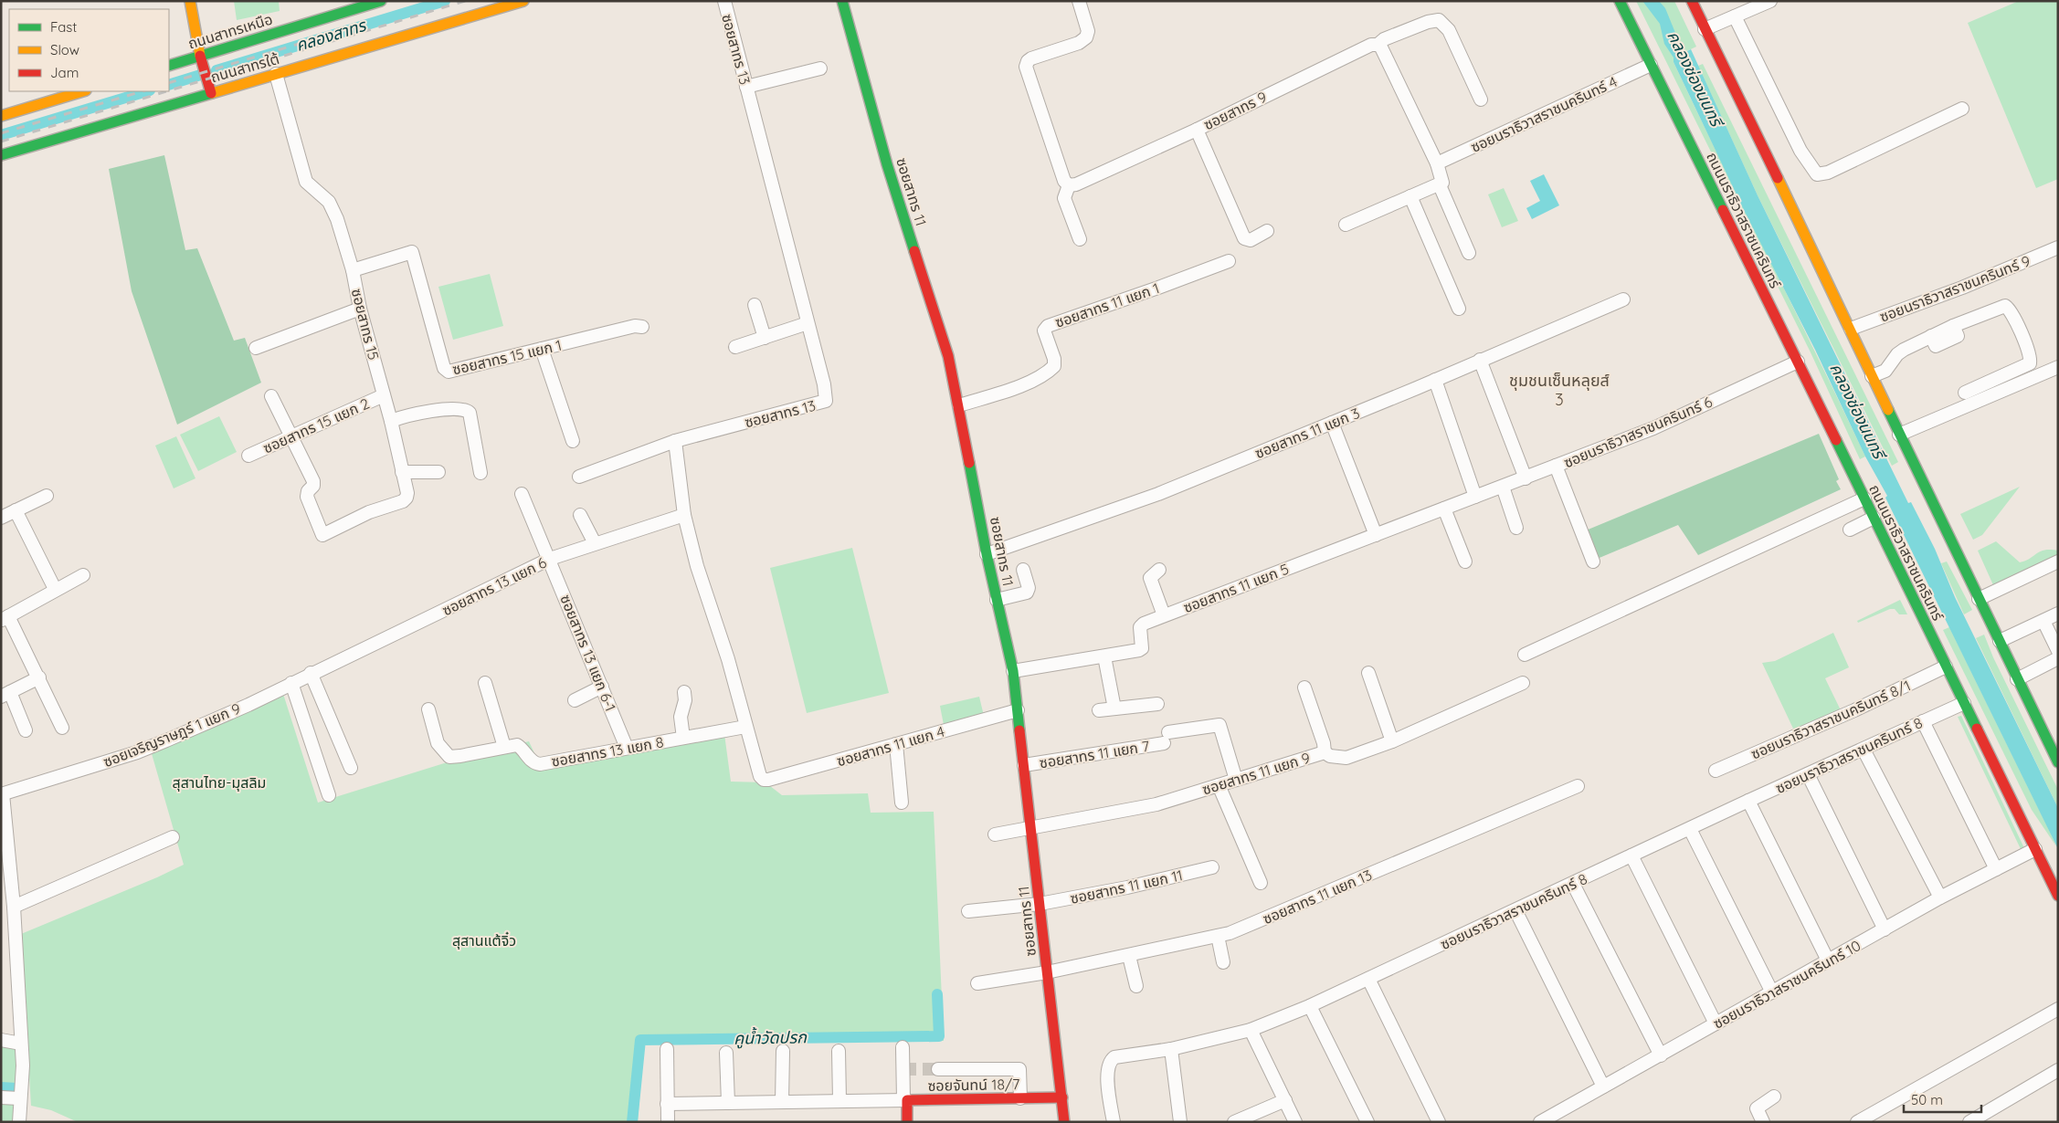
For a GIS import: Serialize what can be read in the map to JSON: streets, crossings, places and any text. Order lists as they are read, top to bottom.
{
  "streets": {
    "main road": [
      "ถนนสาทรเหนือ",
      "ถนนสาทรใต้",
      "ซอยสาทร 11",
      "ถนนนราธิวาสราชนครินทร์",
      "ซอยจันทน์ 18/7"
    ],
    "street": [
      "ซอยสาทร 13",
      "ซอยสาทร 9",
      "ซอยนราธิวาสราชนครินทร์ 4",
      "ซอยนราธิวาสราชนครินทร์ 9",
      "ซอยสาทร 11 แยก 1",
      "ซอยสาทร 15",
      "ซอยสาทร 15 แยก 1",
      "ซอยสาทร 15 แยก 2",
      "ซอยนราธิวาสราชนครินทร์ 6",
      "ซอยสาทร 11 แยก 3",
      "ซอยสาทร 13 แยก 6",
      "ซอยสาทร 11 แยก 5",
      "ซอยสาทร 13 แยก 6-1",
      "ซอยนราธิวาสราชนครินทร์ 8/1",
      "ซอยเจริญราษฎร์ 1 แยก 9",
      "ซอยสาทร 11 แยก 4",
      "ซอยสาทร 13 แยก 8",
      "ซอยสาทร 11 แยก 7",
      "ซอยนราธิวาสราชนครินทร์ 8",
      "ซอยสาทร 11 แยก 9",
      "ซอยสาทร 11 แยก 11",
      "ซอยสาทร 11 แยก 13",
      "ซอยนราธิวาสราชนครินทร์ 10"
    ]
  },
  "crossings": [
    ["ถนนสาทรใต้", "ซอยสาทร 15"],
    ["ซอยนราธิวาสราชนครินทร์ 4", "ถนนนราธิวาสราชนครินทร์"],
    ["ซอยสาทร 11", "ซอยสาทร 11 แยก 1"],
    ["ซอยสาทร 11", "ซอยสาทร 11 แยก 3"],
    ["ซอยสาทร 11", "ซอยสาทร 11 แยก 5"],
    ["ซอยสาทร 11", "ซอยสาทร 11 แยก 4"],
    ["ซอยสาทร 11", "ซอยสาทร 11 แยก 7"],
    ["ซอยสาทร 11", "ซอยสาทร 11 แยก 9"],
    ["ซอยสาทร 11", "ซอยสาทร 11 แยก 11"],
    ["ซอยสาทร 11", "ซอยสาทร 11 แยก 13"],
    ["ซอยสาทร 11", "ซอยจันทน์ 18/7"],
    ["ถนนนราธิวาสราชนครินทร์", "ซอยนราธิวาสราชนครินทร์ 6"],
    ["ถนนนราธิวาสราชนครินทร์", "ซอยนราธิวาสราชนครินทร์ 8/1"],
    ["ถนนนราธิวาสราชนครินทร์", "ซอยนราธิวาสราชนครินทร์ 8"],
    ["ถนนนราธิวาสราชนครินทร์", "ซอยนราธิวาสราชนครินทร์ 10"],
    ["ซอยสาทร 15", "ซอยสาทร 15 แยก 1"],
    ["ซอยสาทร 15", "ซอยสาทร 15 แยก 2"],
    ["ซอยนราธิวาสราชนครินทร์ 6", "ซอยสาทร 11 แยก 5"],
    ["ซอยสาทร 13 แยก 6", "ซอยสาทร 13 แยก 6-1"],
    ["ซอยสาทร 13 แยก 6", "ซอยเจริญราษฎร์ 1 แยก 9"],
    ["ซอยสาทร 13 แยก 6-1", "ซอยสาทร 13 แยก 8"],
    ["ซอยสาทร 11 แยก 4", "ซอยสาทร 13 แยก 8"],
    ["ซอยสาทร 11 แยก 7", "ซอยสาทร 11 แยก 9"]
  ],
  "districts": ["ชุมชนเซ็นหลุยส์ 3"],
  "water": ["คลองสาทร", "คลองช่องนนทรี", "คูน้ำวัดปรก"],
  "parks": ["สุสานไทย-มุสลิม", "สุสานแต้จิ๋ว"],
  "legend": ["Fast", "Slow", "Jam"],
  "scale_bar": "50 m"
}
